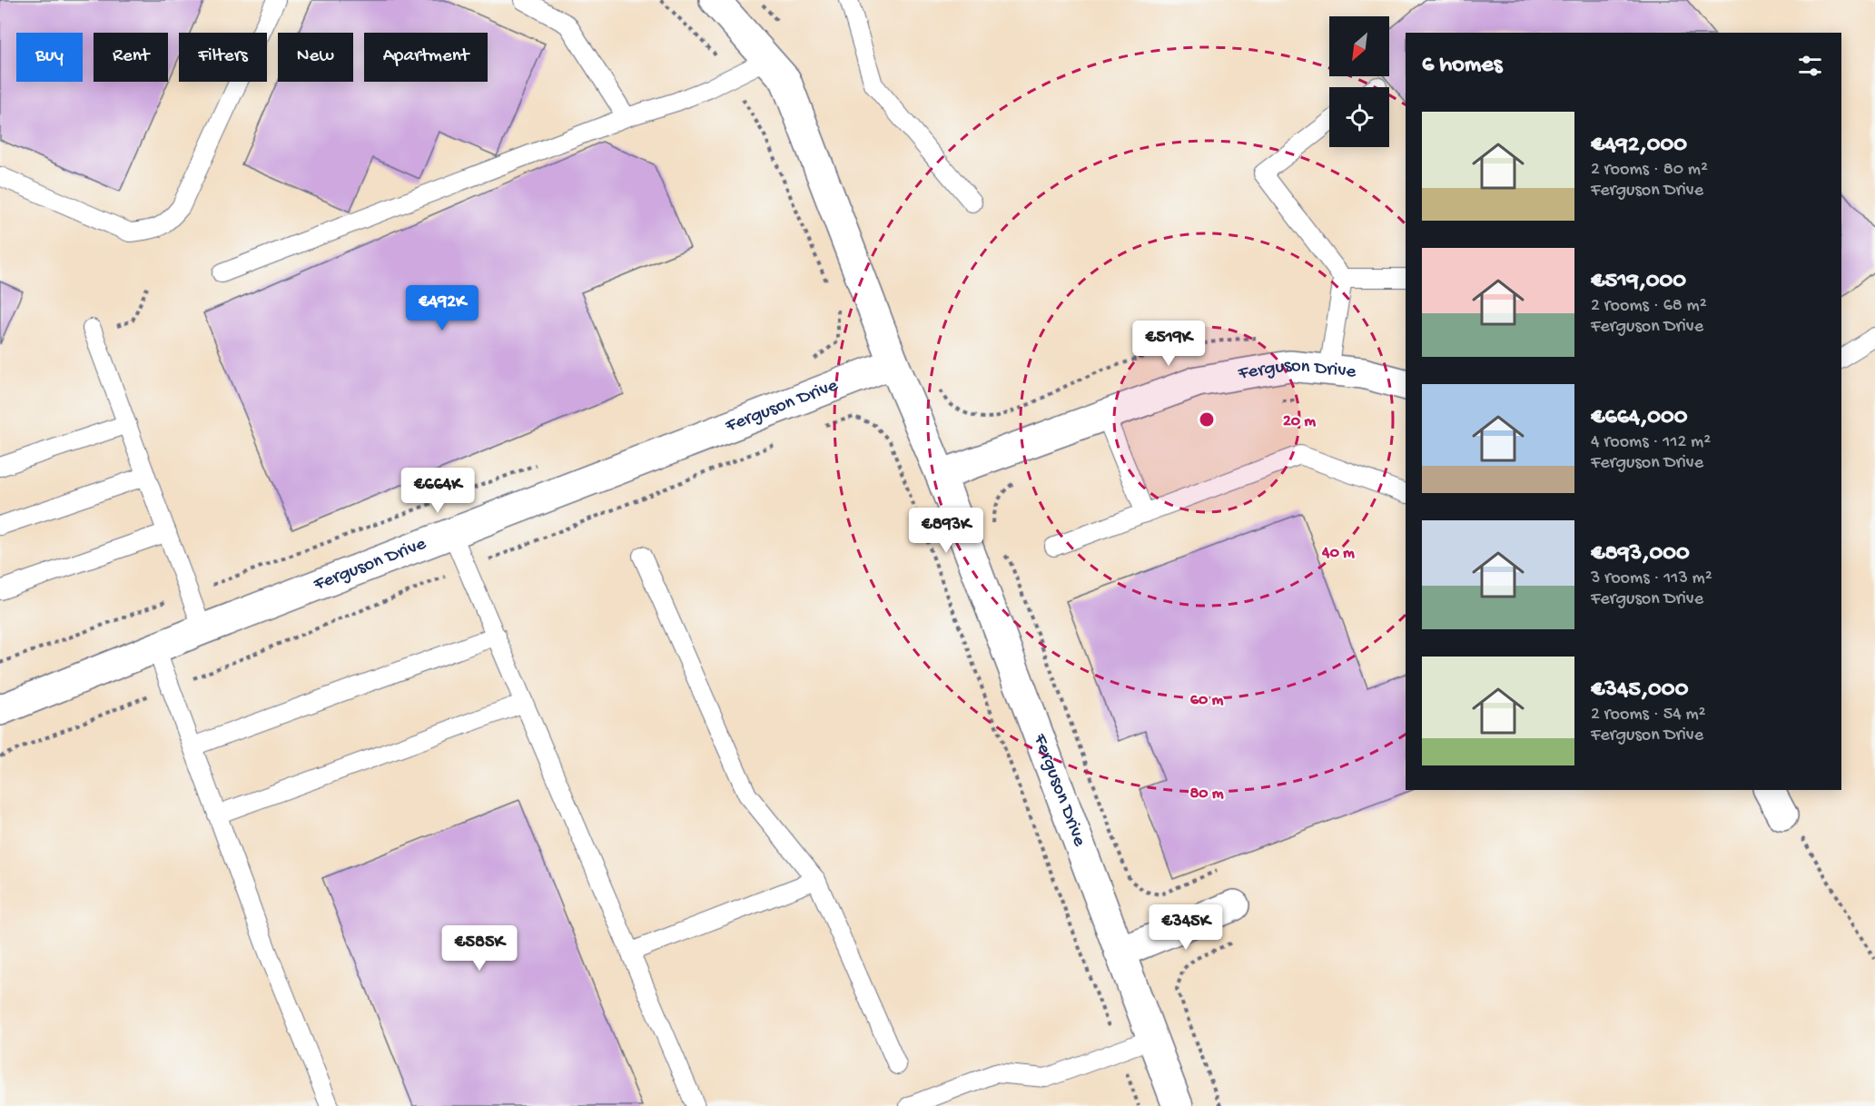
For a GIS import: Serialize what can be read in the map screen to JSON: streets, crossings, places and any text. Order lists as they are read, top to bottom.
{
  "streets": {
    "street": ["Ferguson Drive"]
  },
  "north": "bottom left",
  "page": {
    "chip": [
      "Buy",
      "Rent",
      "Filters",
      "New",
      "Apartment"
    ],
    "heading": "6 homes",
    "list": [
      {
        "name": "€492,000",
        "note": "2 rooms · 80 m² · Ferguson Drive"
      },
      {
        "name": "€519,000",
        "note": "2 rooms · 68 m² · Ferguson Drive"
      },
      {
        "name": "€664,000",
        "note": "4 rooms · 112 m² · Ferguson Drive"
      },
      {
        "name": "€893,000",
        "note": "3 rooms · 113 m² · Ferguson Drive"
      },
      {
        "name": "€345,000",
        "note": "2 rooms · 54 m² · Ferguson Drive"
      }
    ],
    "price": [
      "€492K",
      "€519K",
      "€664K",
      "€893K",
      "€345K",
      "€585K"
    ]
  },
  "rings": [
    "20 m",
    "40 m",
    "60 m",
    "80 m"
  ]
}
